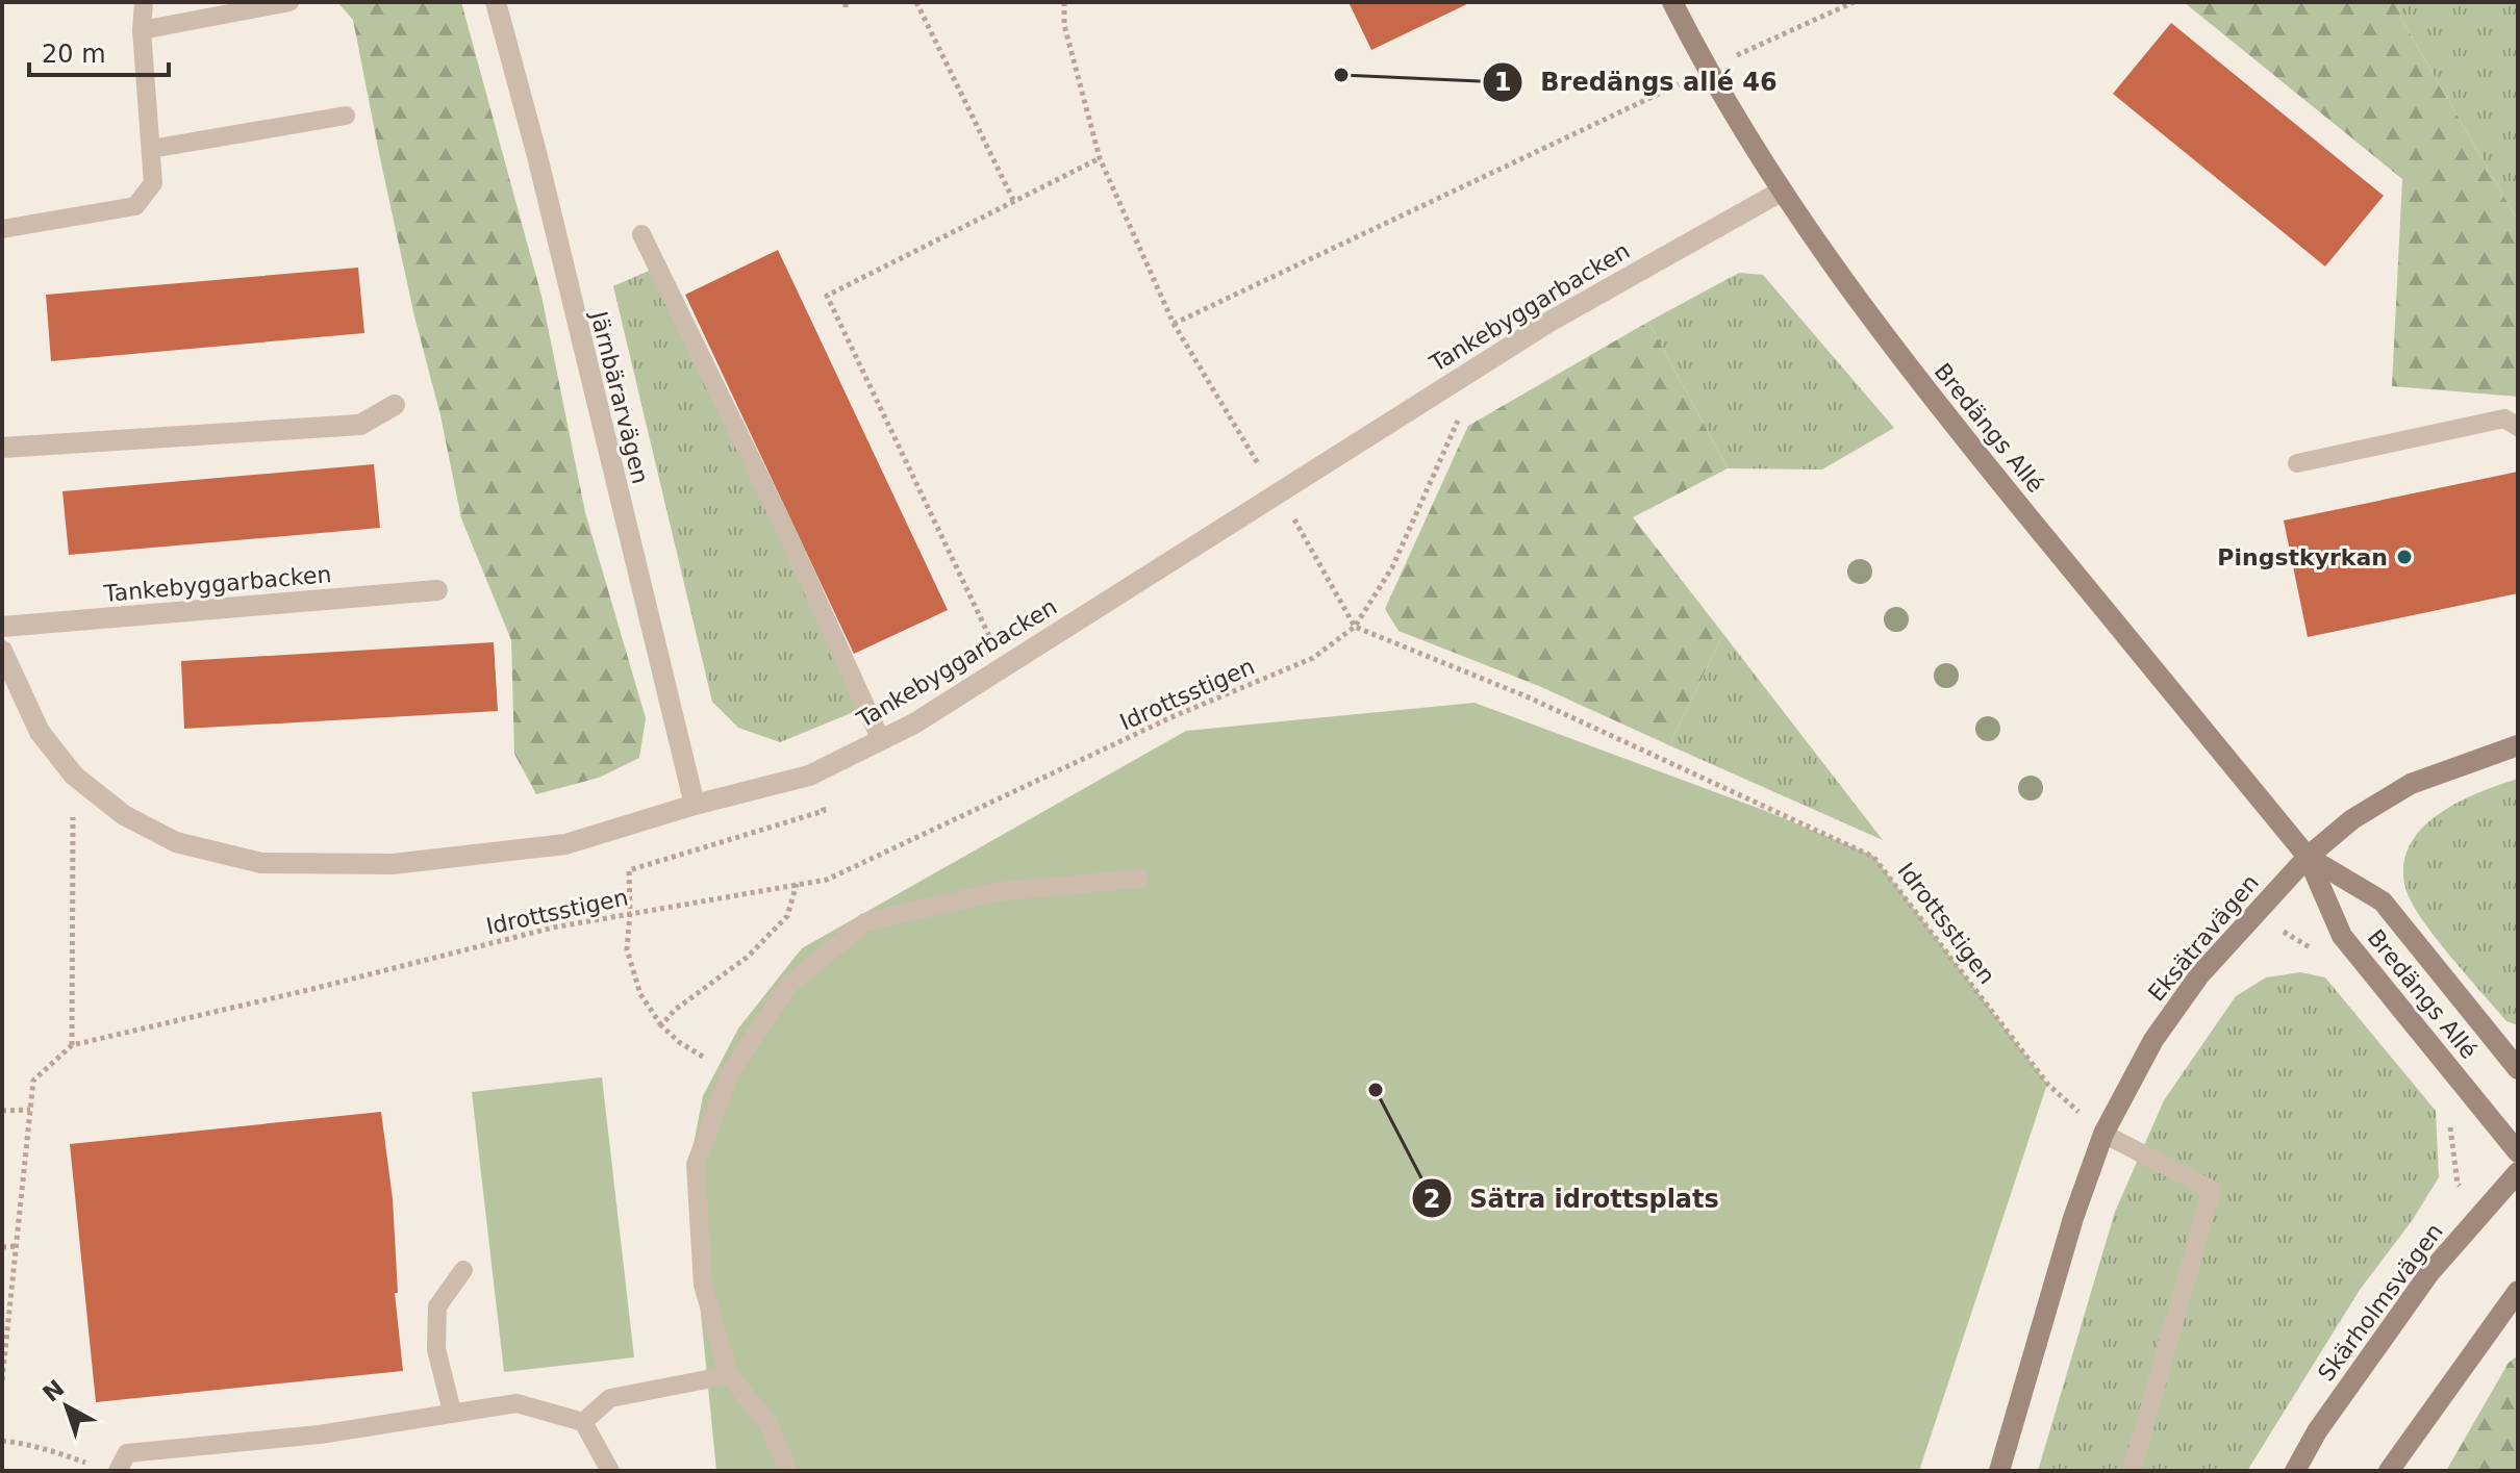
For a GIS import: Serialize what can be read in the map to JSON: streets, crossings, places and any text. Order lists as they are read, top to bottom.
{
  "streets": {
    "street": [
      "Tankebyggarbacken",
      "Järnbärarvägen",
      "Bredängs Allé",
      "Eksätravägen",
      "Skärholmsvägen"
    ],
    "path": ["Idrottsstigen"]
  },
  "crossings": [
    ["Tankebyggarbacken", "Järnbärarvägen"],
    ["Tankebyggarbacken", "Bredängs Allé"],
    ["Bredängs Allé", "Eksätravägen"],
    ["Idrottsstigen", "Eksätravägen"]
  ],
  "places": ["Bredängs allé 46", "Pingstkyrkan", "Sätra idrottsplats"],
  "scale_bar": "20 m",
  "north": "top left"
}
